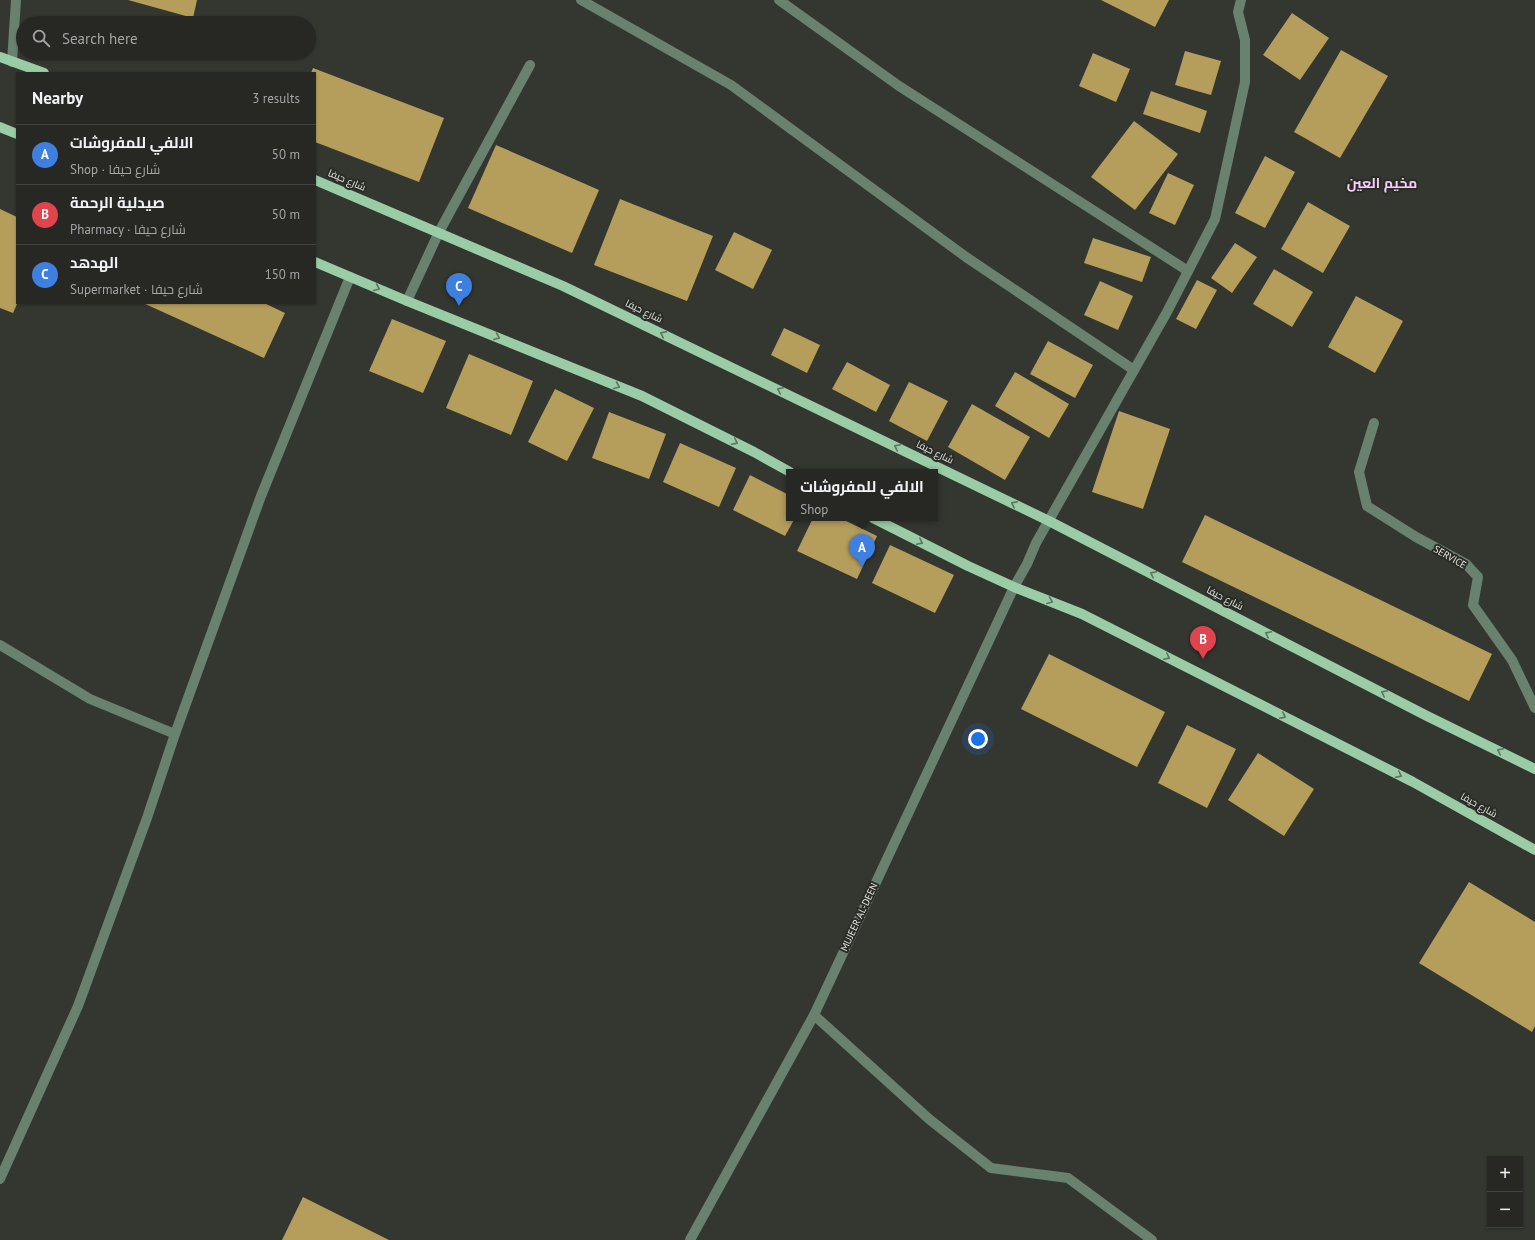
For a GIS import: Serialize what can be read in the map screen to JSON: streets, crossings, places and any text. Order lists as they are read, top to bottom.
{
  "streets": {
    "main road": ["شارع حيفا"],
    "street": ["SERVICE", "MUJEER AL-DEEN"]
  },
  "crossings": [
    ["شارع حيفا", "MUJEER AL-DEEN"]
  ],
  "districts": ["مخيم العين"],
  "page": {
    "search": "Search here",
    "heading": ["Nearby", "3 results"],
    "list": [
      {
        "mark": "A",
        "name": "الالفي للمفروشات",
        "note": "Shop · شارع حيفا",
        "value": "50 m"
      },
      {
        "mark": "B",
        "name": "صيدلية الرحمة",
        "note": "Pharmacy · شارع حيفا",
        "value": "50 m"
      },
      {
        "mark": "C",
        "name": "الهدهد",
        "note": "Supermarket · شارع حيفا",
        "value": "150 m"
      }
    ],
    "pins": ["C", "A", "B"],
    "popup": ["الالفي للمفروشات", "Shop"],
    "map_buttons": ["+", "−"]
  }
}
